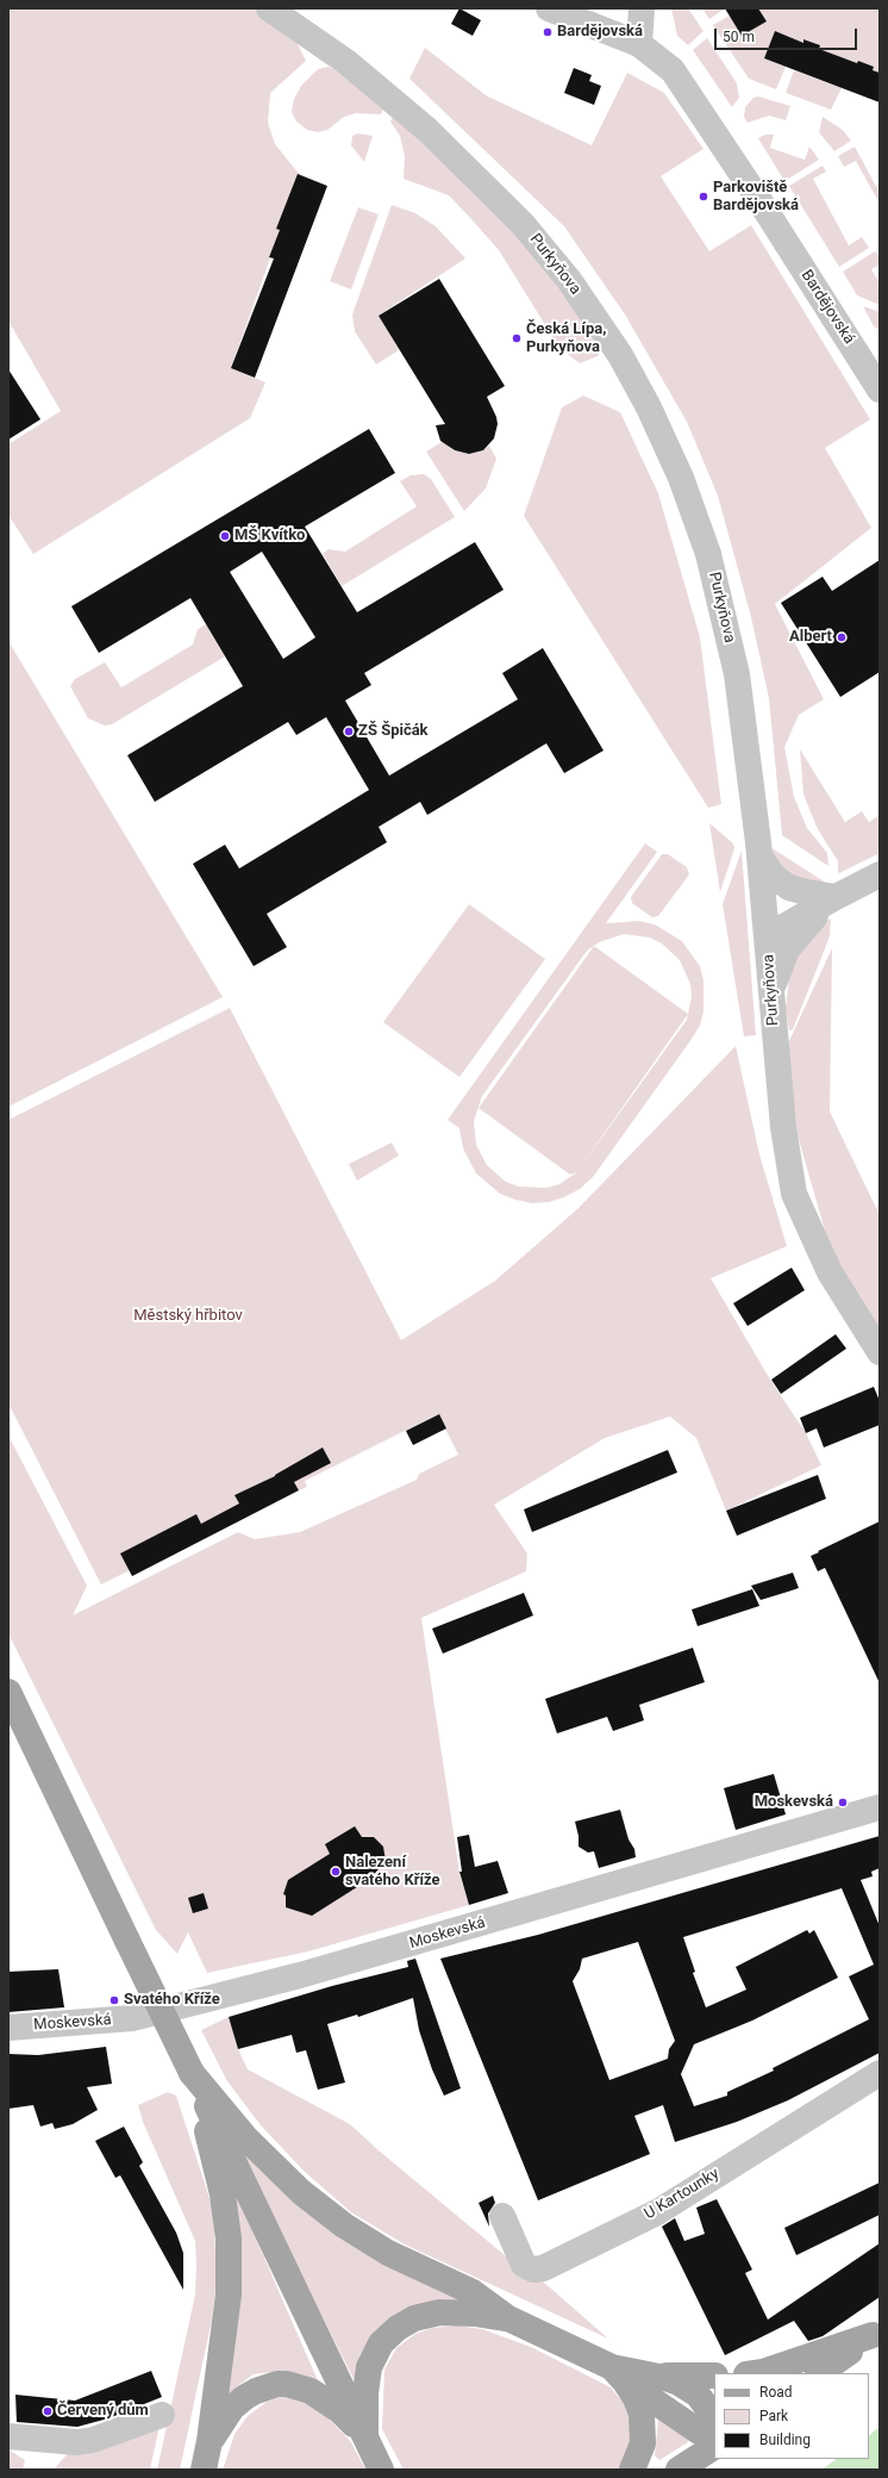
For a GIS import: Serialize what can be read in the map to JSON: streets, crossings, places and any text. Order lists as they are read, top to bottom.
{
  "streets": {
    "street": [
      "Purkyňova",
      "Bardějovská",
      "Moskevská",
      "U Kartounky"
    ]
  },
  "parks": ["Městský hřbitov"],
  "places": [
    "Bardějovská",
    "Parkoviště Bardějovská",
    "Česká Lípa, Purkyňova",
    "MŠ Kvítko",
    "Albert",
    "ZŠ Špičák",
    "Moskevská",
    "Nalezení svatého Kříže",
    "Svatého Kříže",
    "Červený dům"
  ],
  "legend": ["Road", "Park", "Building"],
  "scale_bar": "50 m"
}
